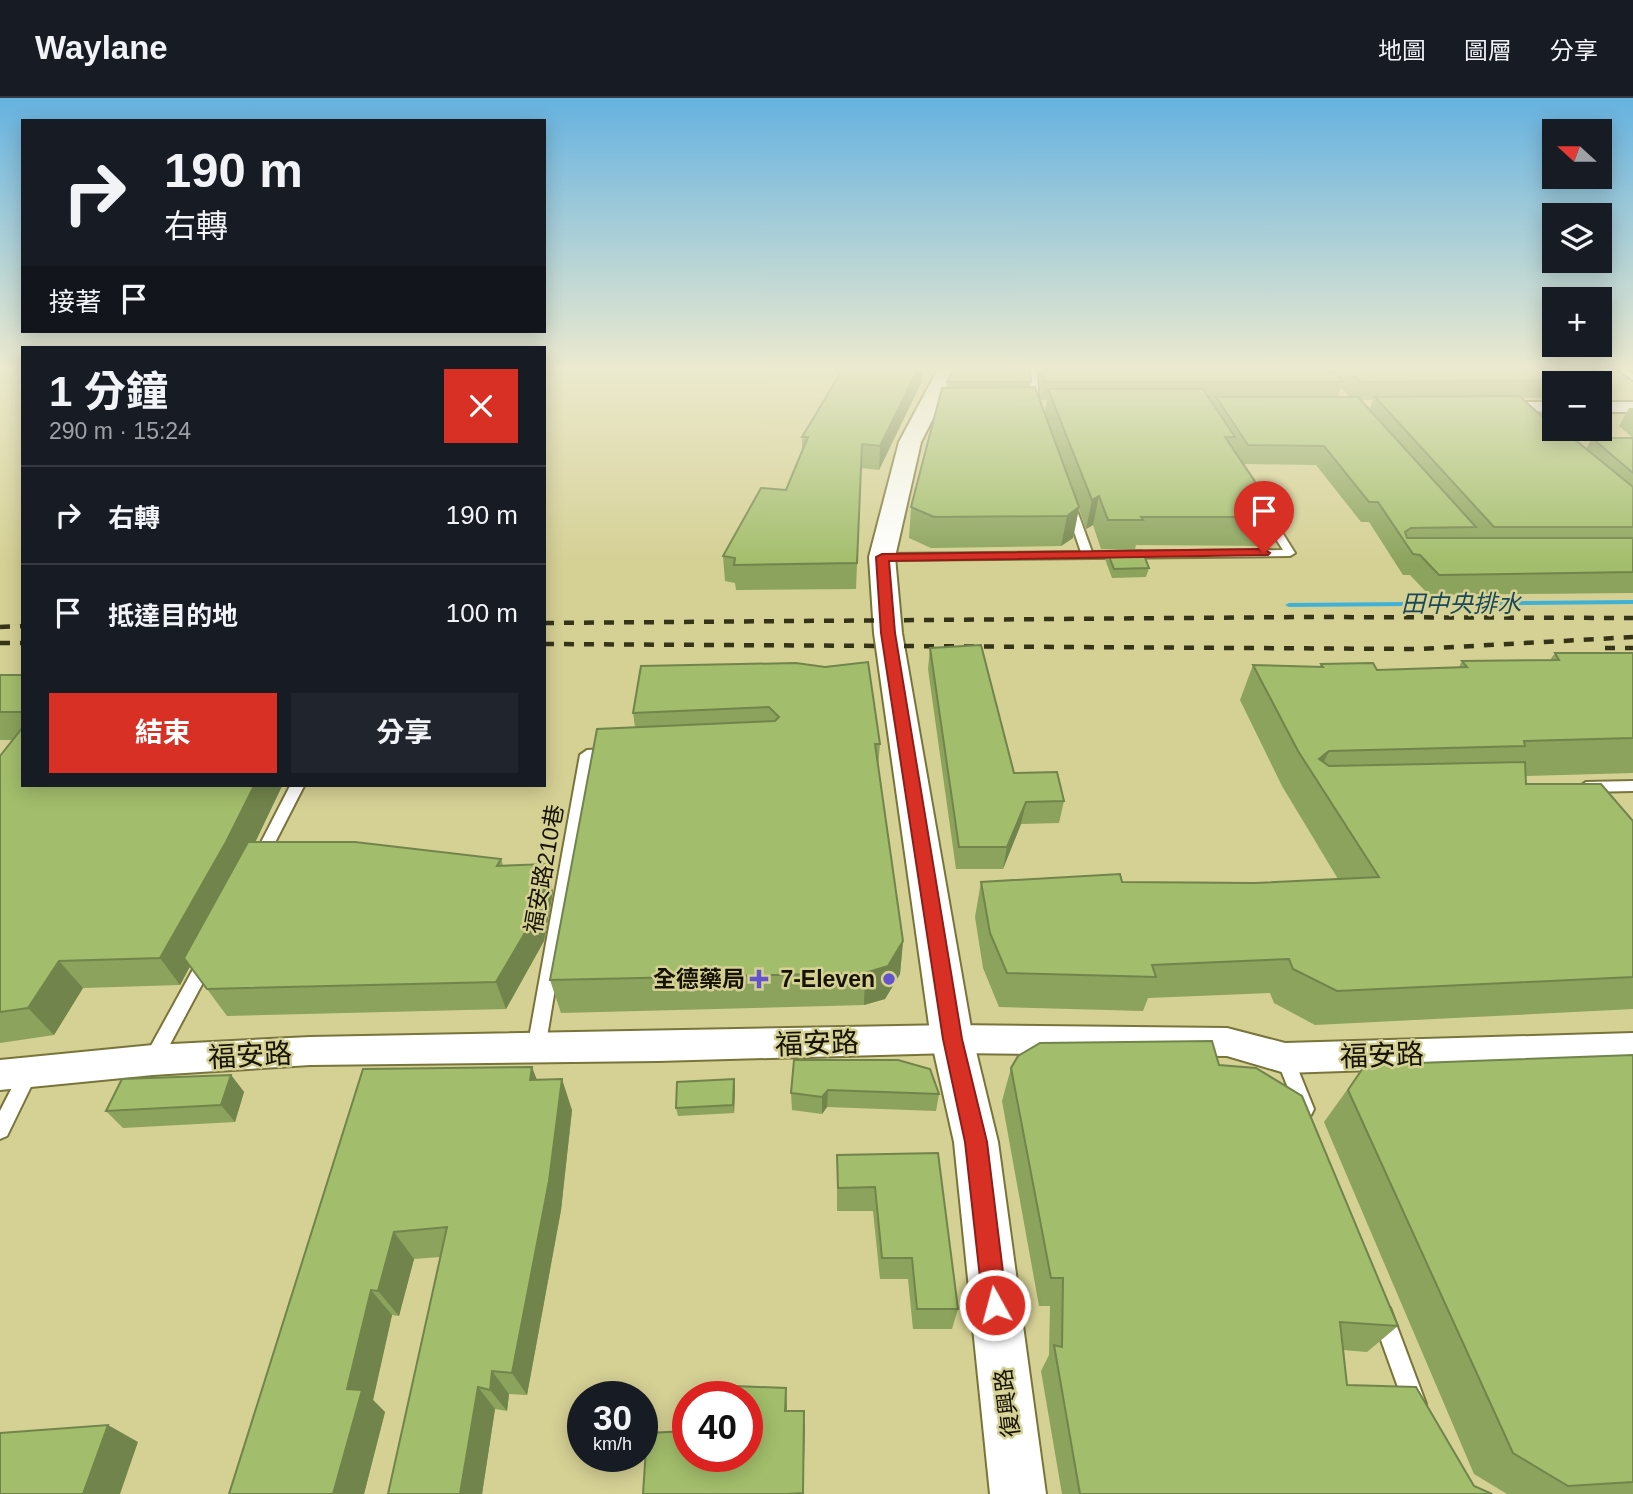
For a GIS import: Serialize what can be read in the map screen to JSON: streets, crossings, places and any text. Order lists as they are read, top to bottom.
{
  "streets": {
    "street": ["福安路", "復興路"],
    "lane": ["福安路210巷"]
  },
  "crossings": [
    ["福安路210巷", "福安路"],
    ["福安路", "復興路"]
  ],
  "water": ["田中央排水"],
  "places": {
    "health": ["全德藥局"],
    "other": ["7-Eleven"]
  },
  "north": "left",
  "page": {
    "header": "Waylane",
    "nav": ["地圖", "圖層", "分享"],
    "map_buttons": ["+", "−"],
    "turn": ["190 m", "右轉"],
    "then": "接著",
    "heading": ["1 分鐘", "290 m · 15:24"],
    "list": [
      {
        "name": "右轉",
        "value": "190 m"
      },
      {
        "name": "抵達目的地",
        "value": "100 m"
      }
    ],
    "buttons": ["結束", "分享"],
    "speed": "30 km/h",
    "limit": "40"
  }
}
